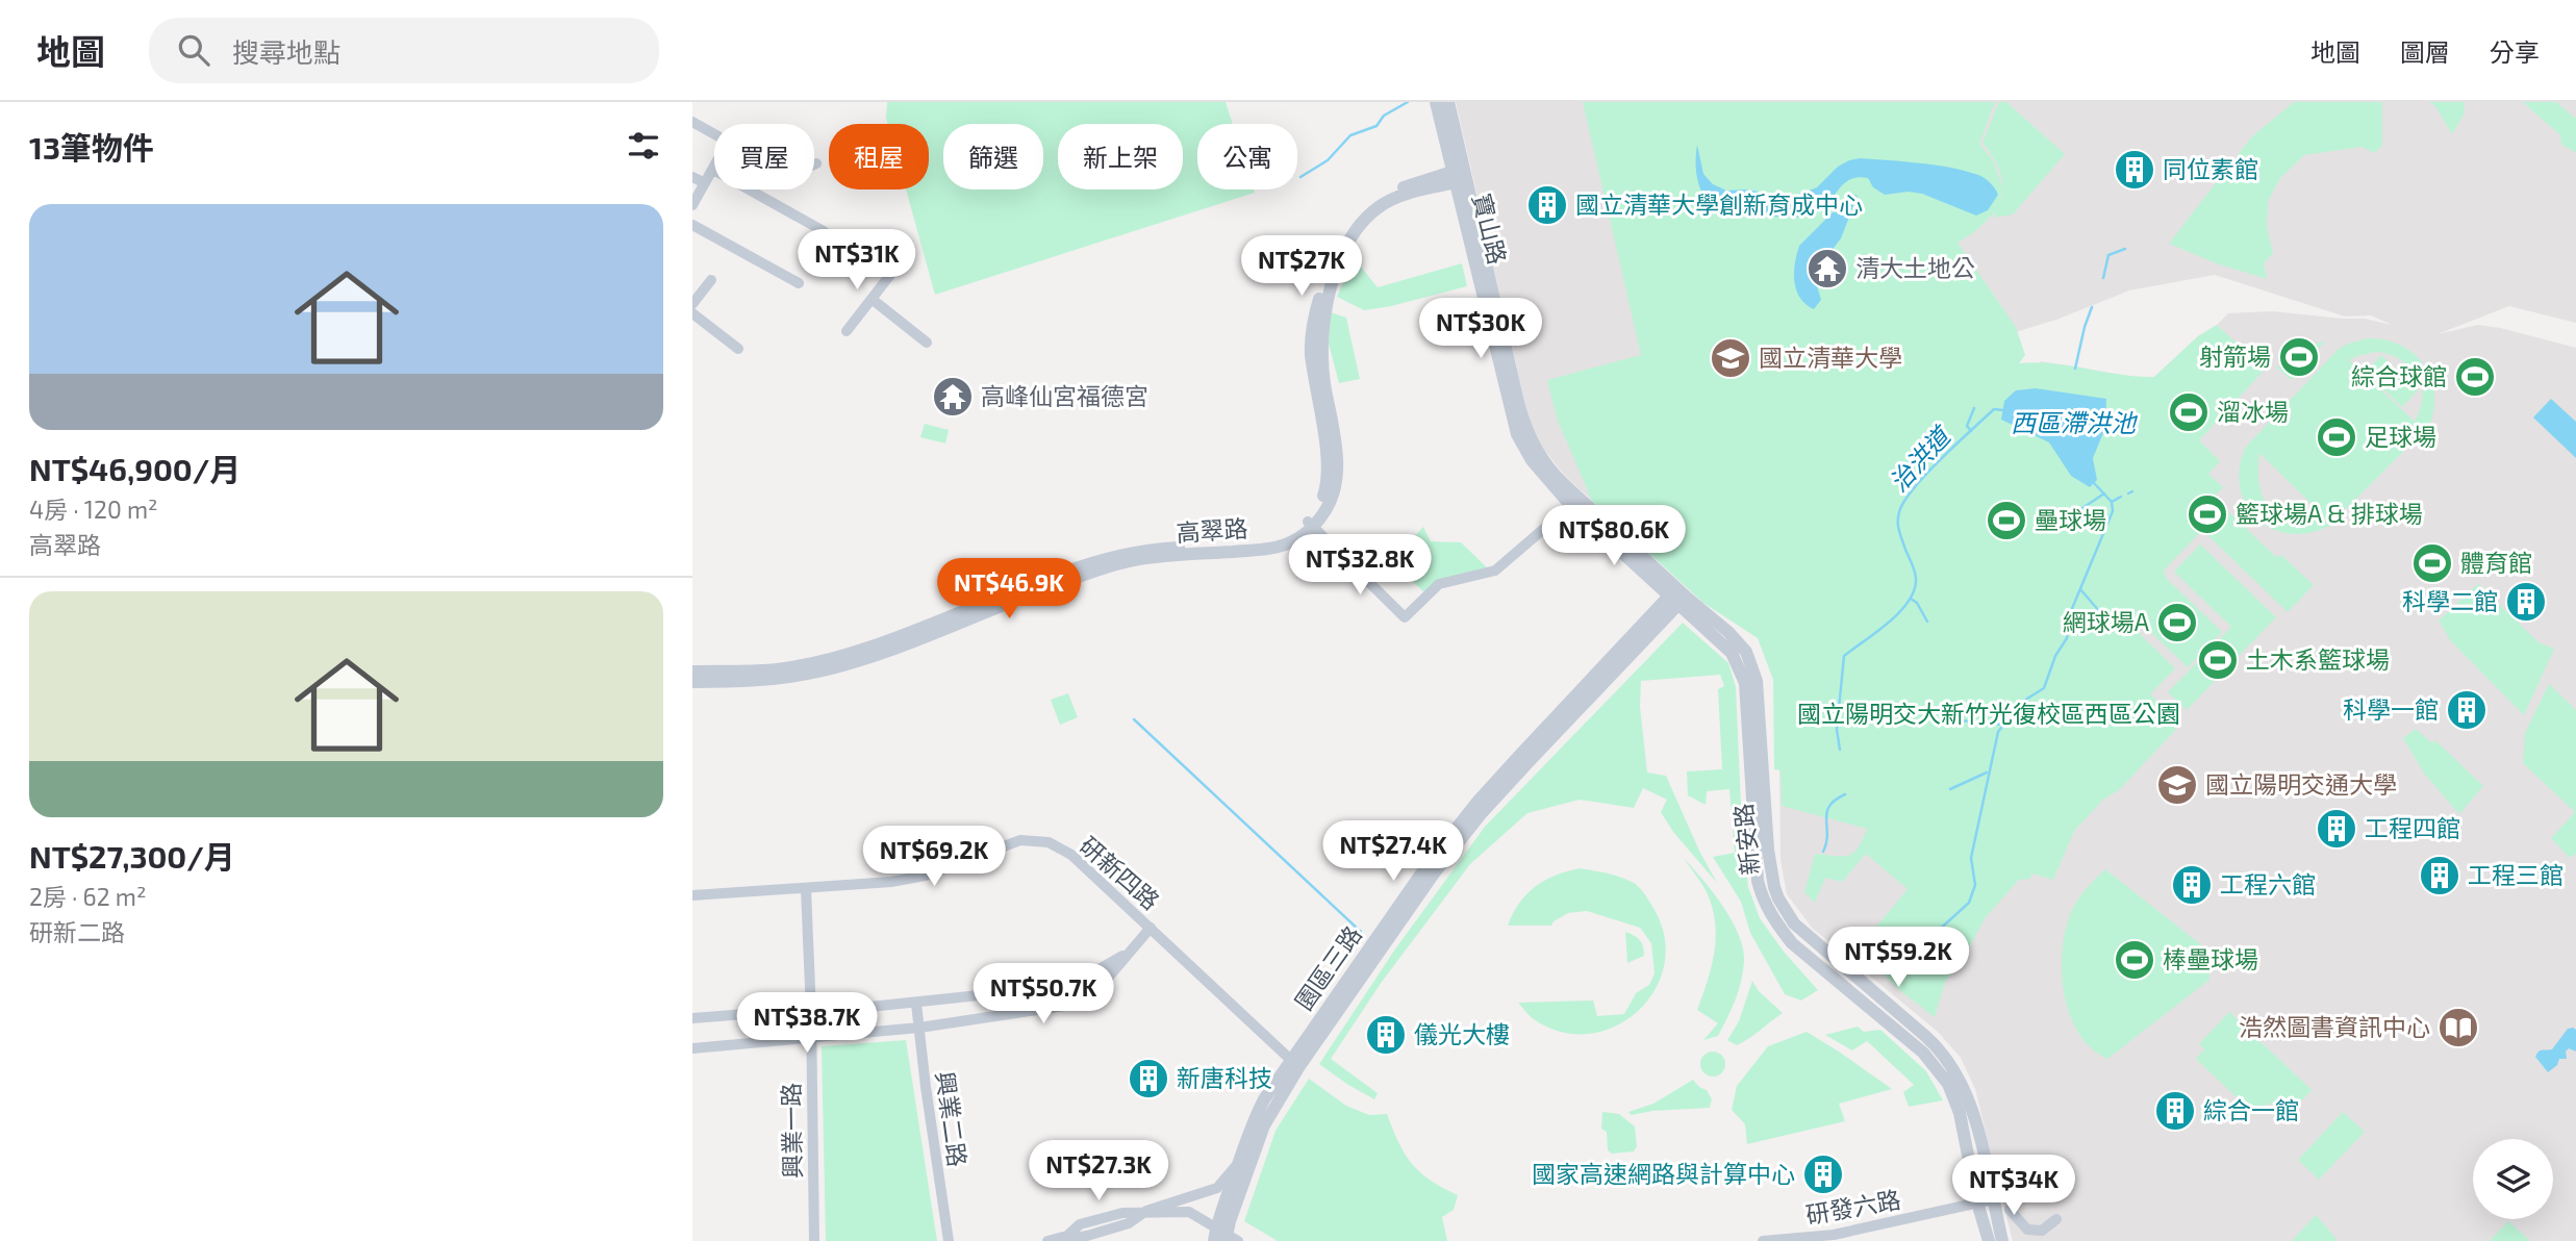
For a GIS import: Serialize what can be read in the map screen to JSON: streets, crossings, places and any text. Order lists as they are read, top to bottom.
{
  "streets": {
    "street": [
      "寶山路",
      "高翠路",
      "新安路",
      "研新四路",
      "園區三路",
      "興業二路",
      "興業一路",
      "研發六路"
    ]
  },
  "crossings": [
    ["寶山路", "新安路"],
    ["寶山路", "園區三路"],
    ["新安路", "園區三路"],
    ["新安路", "研發六路"],
    ["研新四路", "園區三路"],
    ["研新四路", "興業一路"]
  ],
  "water": ["西區滯洪池", "治洪道"],
  "parks": ["國立陽明交大新竹光復校區西區公園"],
  "places": {
    "building": [
      "同位素館",
      "國立清華大學創新育成中心",
      "科學二館",
      "科學一館",
      "工程四館",
      "工程三館",
      "工程六館",
      "儀光大樓",
      "新唐科技",
      "綜合一館",
      "國家高速網路與計算中心"
    ],
    "temple": ["清大土地公", "高峰仙宮福德宮"],
    "sports": [
      "射箭場",
      "綜合球館",
      "溜冰場",
      "足球場",
      "籃球場A & 排球場",
      "壘球場",
      "體育館",
      "網球場A",
      "土木系籃球場",
      "棒壘球場"
    ],
    "school or university": ["國立清華大學", "國立陽明交通大學"],
    "library": ["浩然圖書資訊中心"]
  },
  "page": {
    "header": "地圖",
    "search": "搜尋地點",
    "nav": ["地圖", "圖層", "分享"],
    "heading": "13筆物件",
    "chip": [
      "買屋",
      "租屋",
      "篩選",
      "新上架",
      "公寓"
    ],
    "list": [
      {
        "name": "NT$46,900/月",
        "note": "4房 · 120 m² · 高翠路"
      },
      {
        "name": "NT$27,300/月",
        "note": "2房 · 62 m² · 研新二路"
      }
    ],
    "price": [
      "NT$31K",
      "NT$27K",
      "NT$30K",
      "NT$80.6K",
      "NT$32.8K",
      "NT$46.9K",
      "NT$27.4K",
      "NT$69.2K",
      "NT$59.2K",
      "NT$50.7K",
      "NT$38.7K",
      "NT$27.3K",
      "NT$34K"
    ]
  }
}
